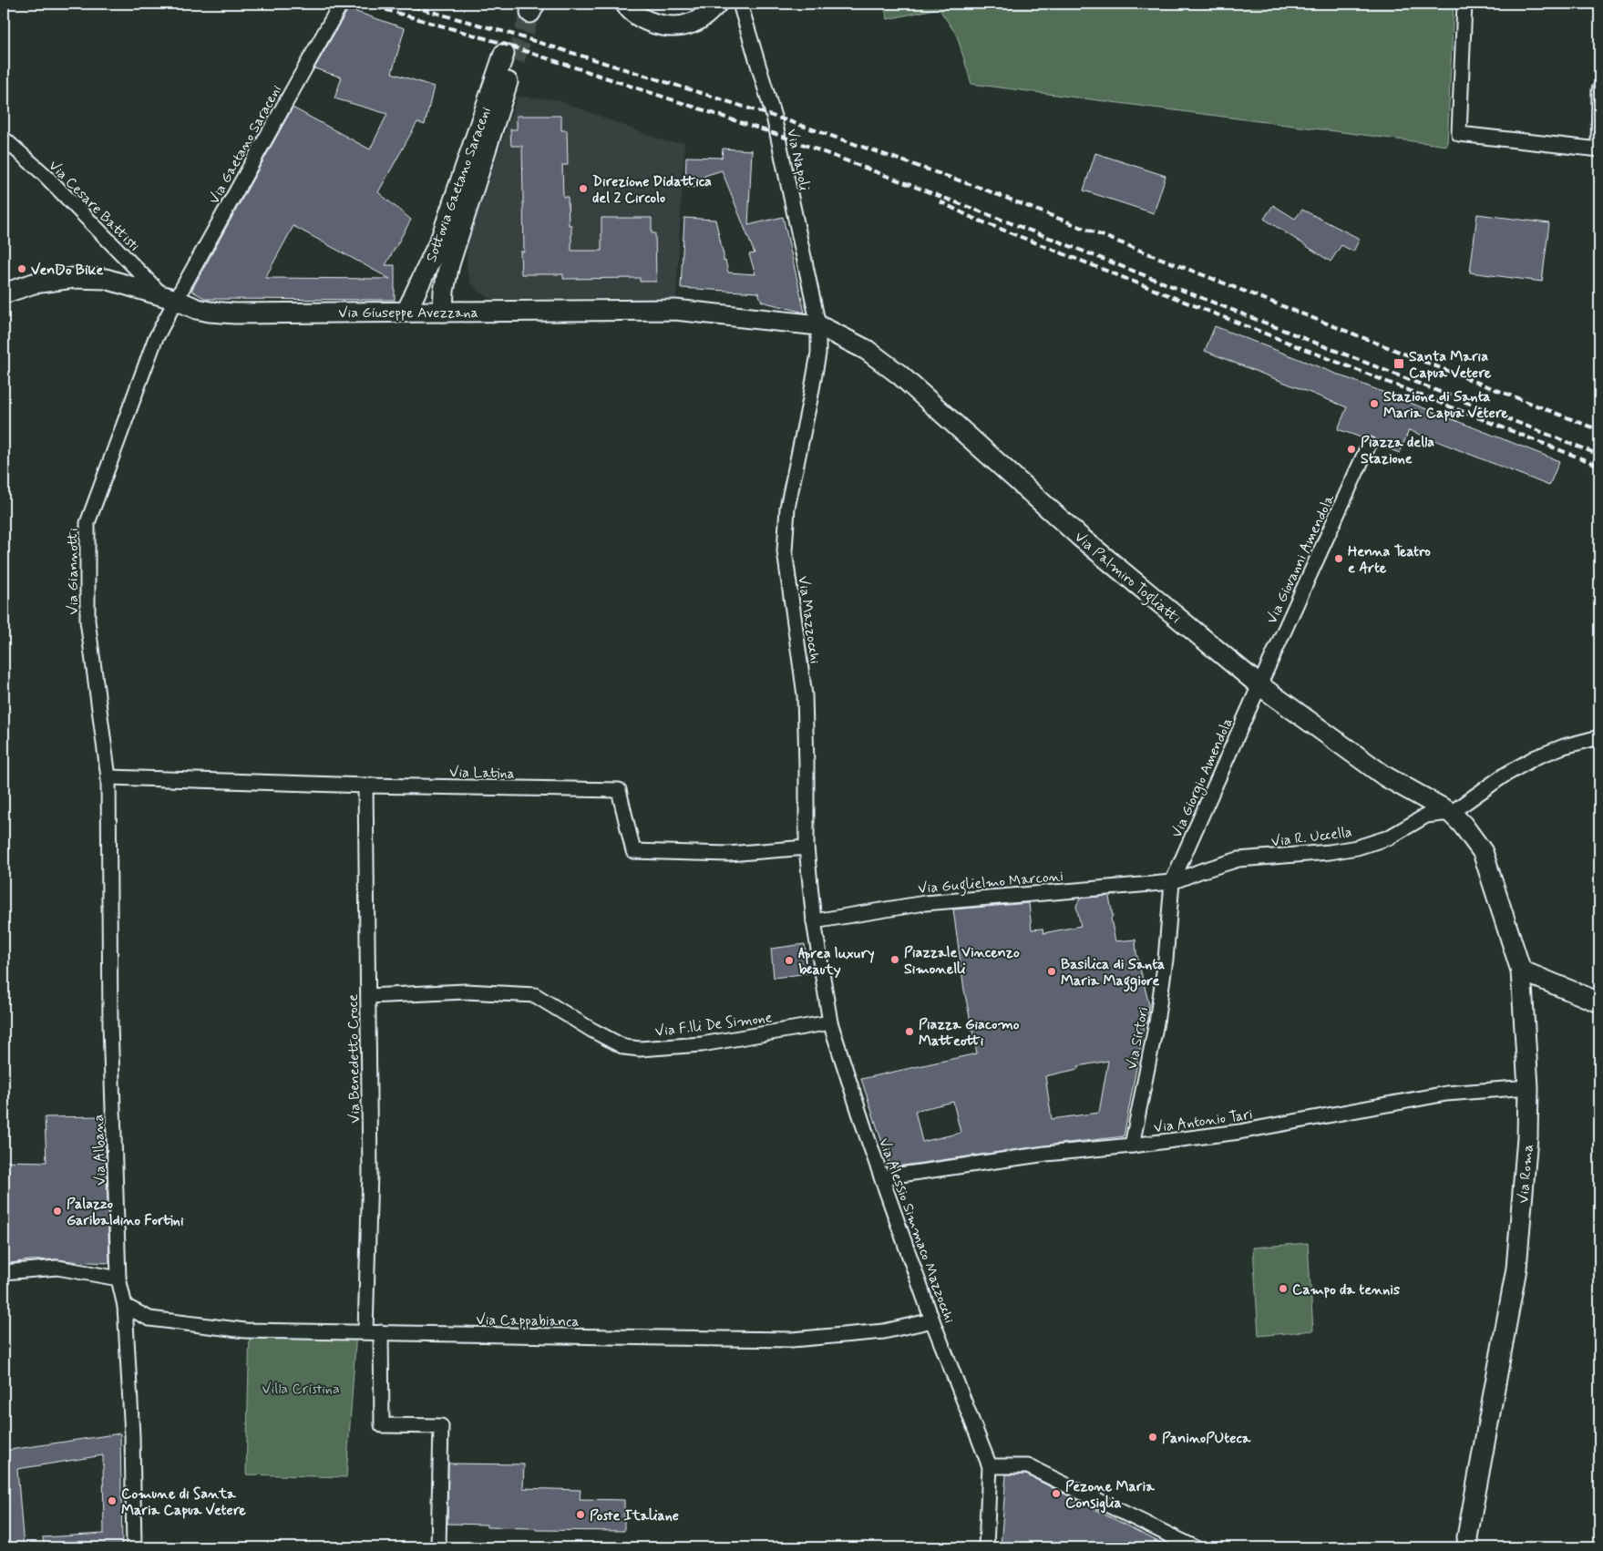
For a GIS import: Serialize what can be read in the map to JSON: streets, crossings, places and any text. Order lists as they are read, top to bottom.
{
  "streets": {
    "street": [
      "Via Gaetano Saraceni",
      "Via Napoli",
      "Sottovia Gaetano Saraceni",
      "Via Cesare Battisti",
      "Via Giuseppe Avezzana",
      "Via Giovanni Amendola",
      "Via Giannotti",
      "Via Palmiro Togliatti",
      "Via Mazzocchi",
      "Via Latina",
      "Via Giorgio Amendola",
      "Via R. Uccella",
      "Via Guglielmo Marconi",
      "Via F.lli De Simone",
      "Via Sirtori",
      "Via Benedetto Croce",
      "Via Antonio Tari",
      "Via Albana",
      "Via Roma",
      "Via Alessio Simmaco Mazzocchi",
      "Via Cappabianca"
    ]
  },
  "crossings": [
    ["Via Gaetano Saraceni", "Via Cesare Battisti"],
    ["Via Gaetano Saraceni", "Via Giuseppe Avezzana"],
    ["Via Gaetano Saraceni", "Via Giannotti"],
    ["Via Napoli", "Via Giuseppe Avezzana"],
    ["Via Napoli", "Via Palmiro Togliatti"],
    ["Via Napoli", "Via Mazzocchi"],
    ["Sottovia Gaetano Saraceni", "Via Giuseppe Avezzana"],
    ["Via Cesare Battisti", "Via Giuseppe Avezzana"],
    ["Via Cesare Battisti", "Via Giannotti"],
    ["Via Giuseppe Avezzana", "Via Giannotti"],
    ["Via Giuseppe Avezzana", "Via Palmiro Togliatti"],
    ["Via Giuseppe Avezzana", "Via Mazzocchi"],
    ["Via Giovanni Amendola", "Via Palmiro Togliatti"],
    ["Via Giovanni Amendola", "Via Giorgio Amendola"],
    ["Via Giannotti", "Via Latina"],
    ["Via Giannotti", "Via Albana"],
    ["Via Palmiro Togliatti", "Via Mazzocchi"],
    ["Via Palmiro Togliatti", "Via Giorgio Amendola"],
    ["Via Palmiro Togliatti", "Via R. Uccella"],
    ["Via Palmiro Togliatti", "Via Roma"],
    ["Via Mazzocchi", "Via Latina"],
    ["Via Mazzocchi", "Via Guglielmo Marconi"],
    ["Via Mazzocchi", "Via Alessio Simmaco Mazzocchi"],
    ["Via Latina", "Via Benedetto Croce"],
    ["Via Latina", "Via Albana"],
    ["Via Giorgio Amendola", "Via R. Uccella"],
    ["Via Giorgio Amendola", "Via Guglielmo Marconi"],
    ["Via Giorgio Amendola", "Via Sirtori"],
    ["Via R. Uccella", "Via Guglielmo Marconi"],
    ["Via R. Uccella", "Via Sirtori"],
    ["Via R. Uccella", "Via Roma"],
    ["Via Guglielmo Marconi", "Via Sirtori"],
    ["Via Guglielmo Marconi", "Via Alessio Simmaco Mazzocchi"],
    ["Via F.lli De Simone", "Via Benedetto Croce"],
    ["Via F.lli De Simone", "Via Alessio Simmaco Mazzocchi"],
    ["Via Sirtori", "Via Antonio Tari"],
    ["Via Benedetto Croce", "Via Cappabianca"],
    ["Via Antonio Tari", "Via Roma"],
    ["Via Antonio Tari", "Via Alessio Simmaco Mazzocchi"],
    ["Via Albana", "Via Cappabianca"],
    ["Via Alessio Simmaco Mazzocchi", "Via Cappabianca"]
  ],
  "parks": ["Villa Cristina"],
  "places": {
    "other": [
      "Direzione Didattica del 2 Circolo",
      "VenDo Bike",
      "Stazione di Santa Maria Capua Vetere",
      "Piazza della Stazione",
      "Henna Teatro e Arte",
      "Piazzale Vincenzo Simonelli",
      "Aprea luxury beauty",
      "Basilica di Santa Maria Maggiore",
      "Piazza Giacomo Matteotti",
      "Palazzo Garibaldino Fortini",
      "Campo da tennis",
      "PaninoPUteca",
      "Pezone Maria Consiglia",
      "Comune di Santa Maria Capua Vetere",
      "Poste Italiane"
    ],
    "transit": ["Santa Maria Capua Vetere"]
  }
}
